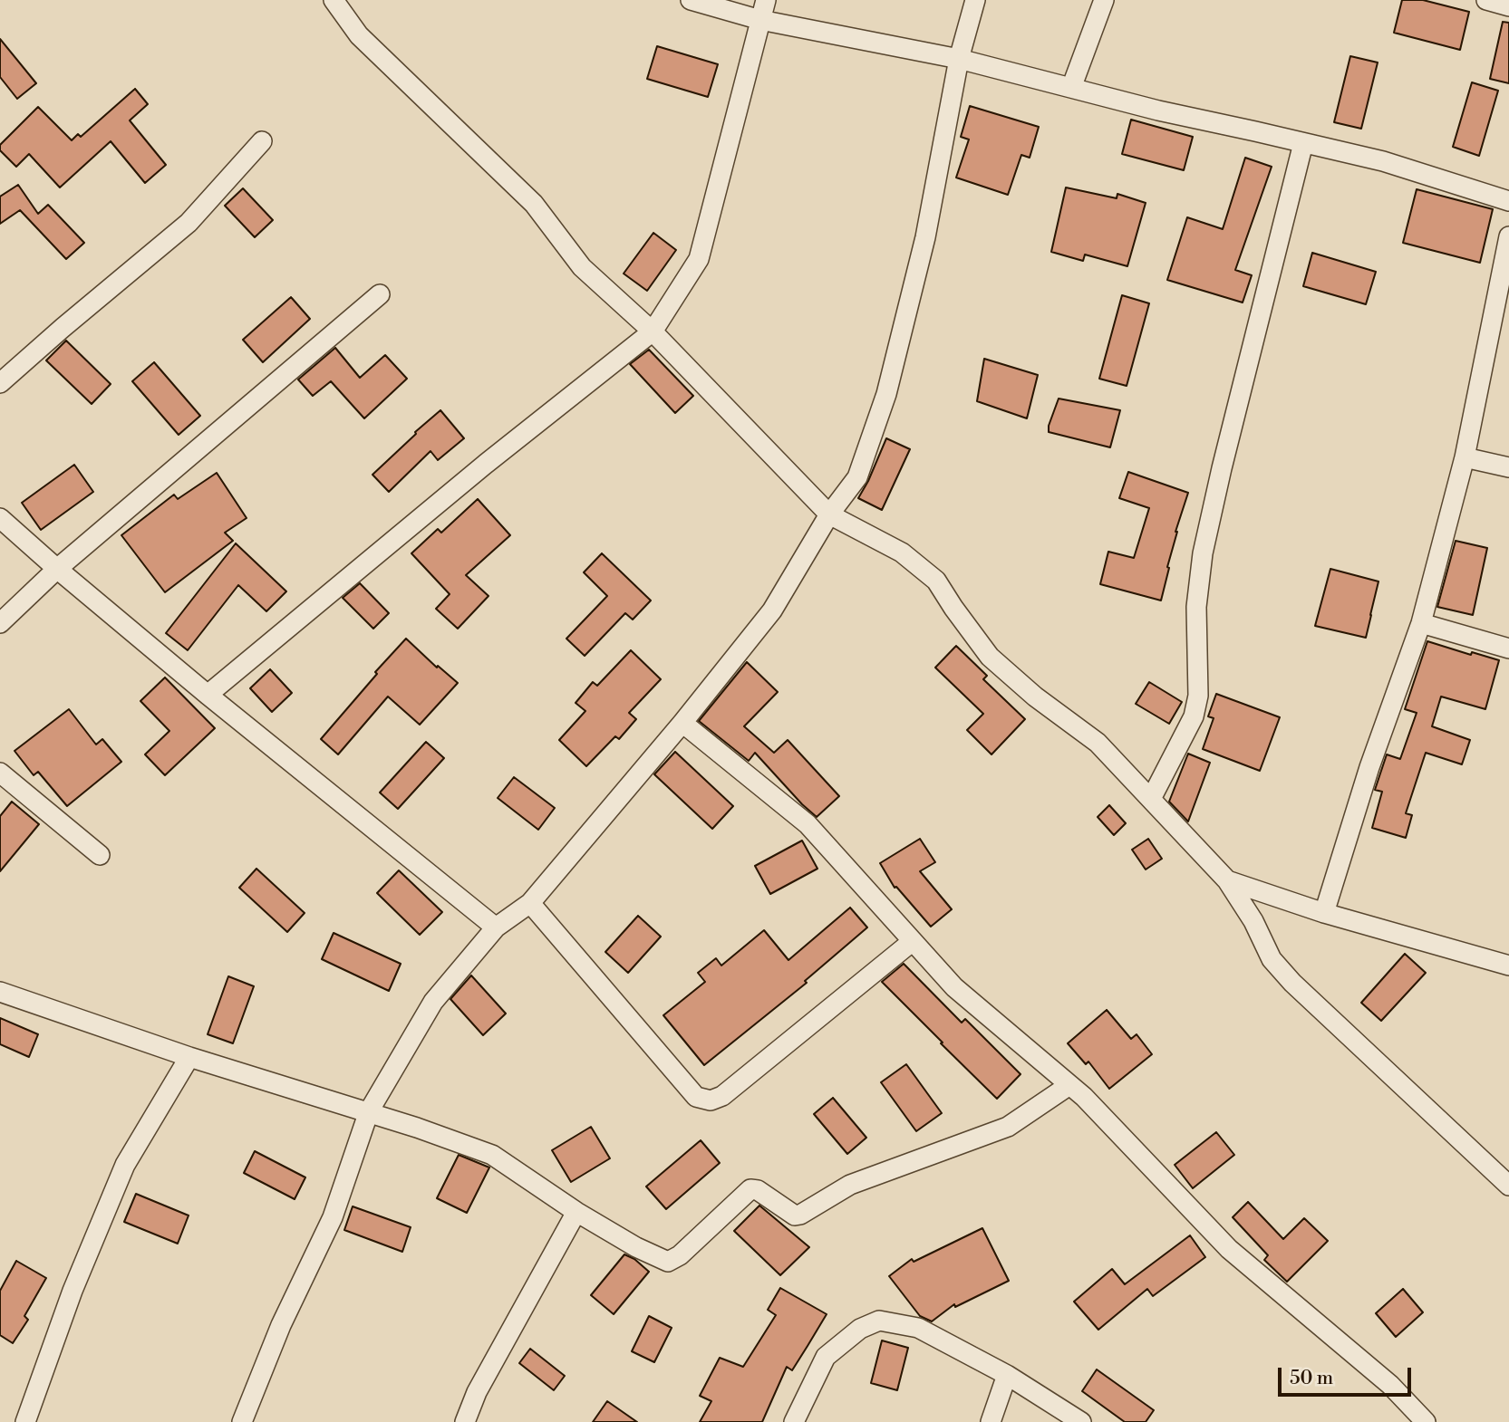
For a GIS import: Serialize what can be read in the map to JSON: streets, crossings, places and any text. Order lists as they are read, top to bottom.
{
  "scale_bar": "50 m"
}
